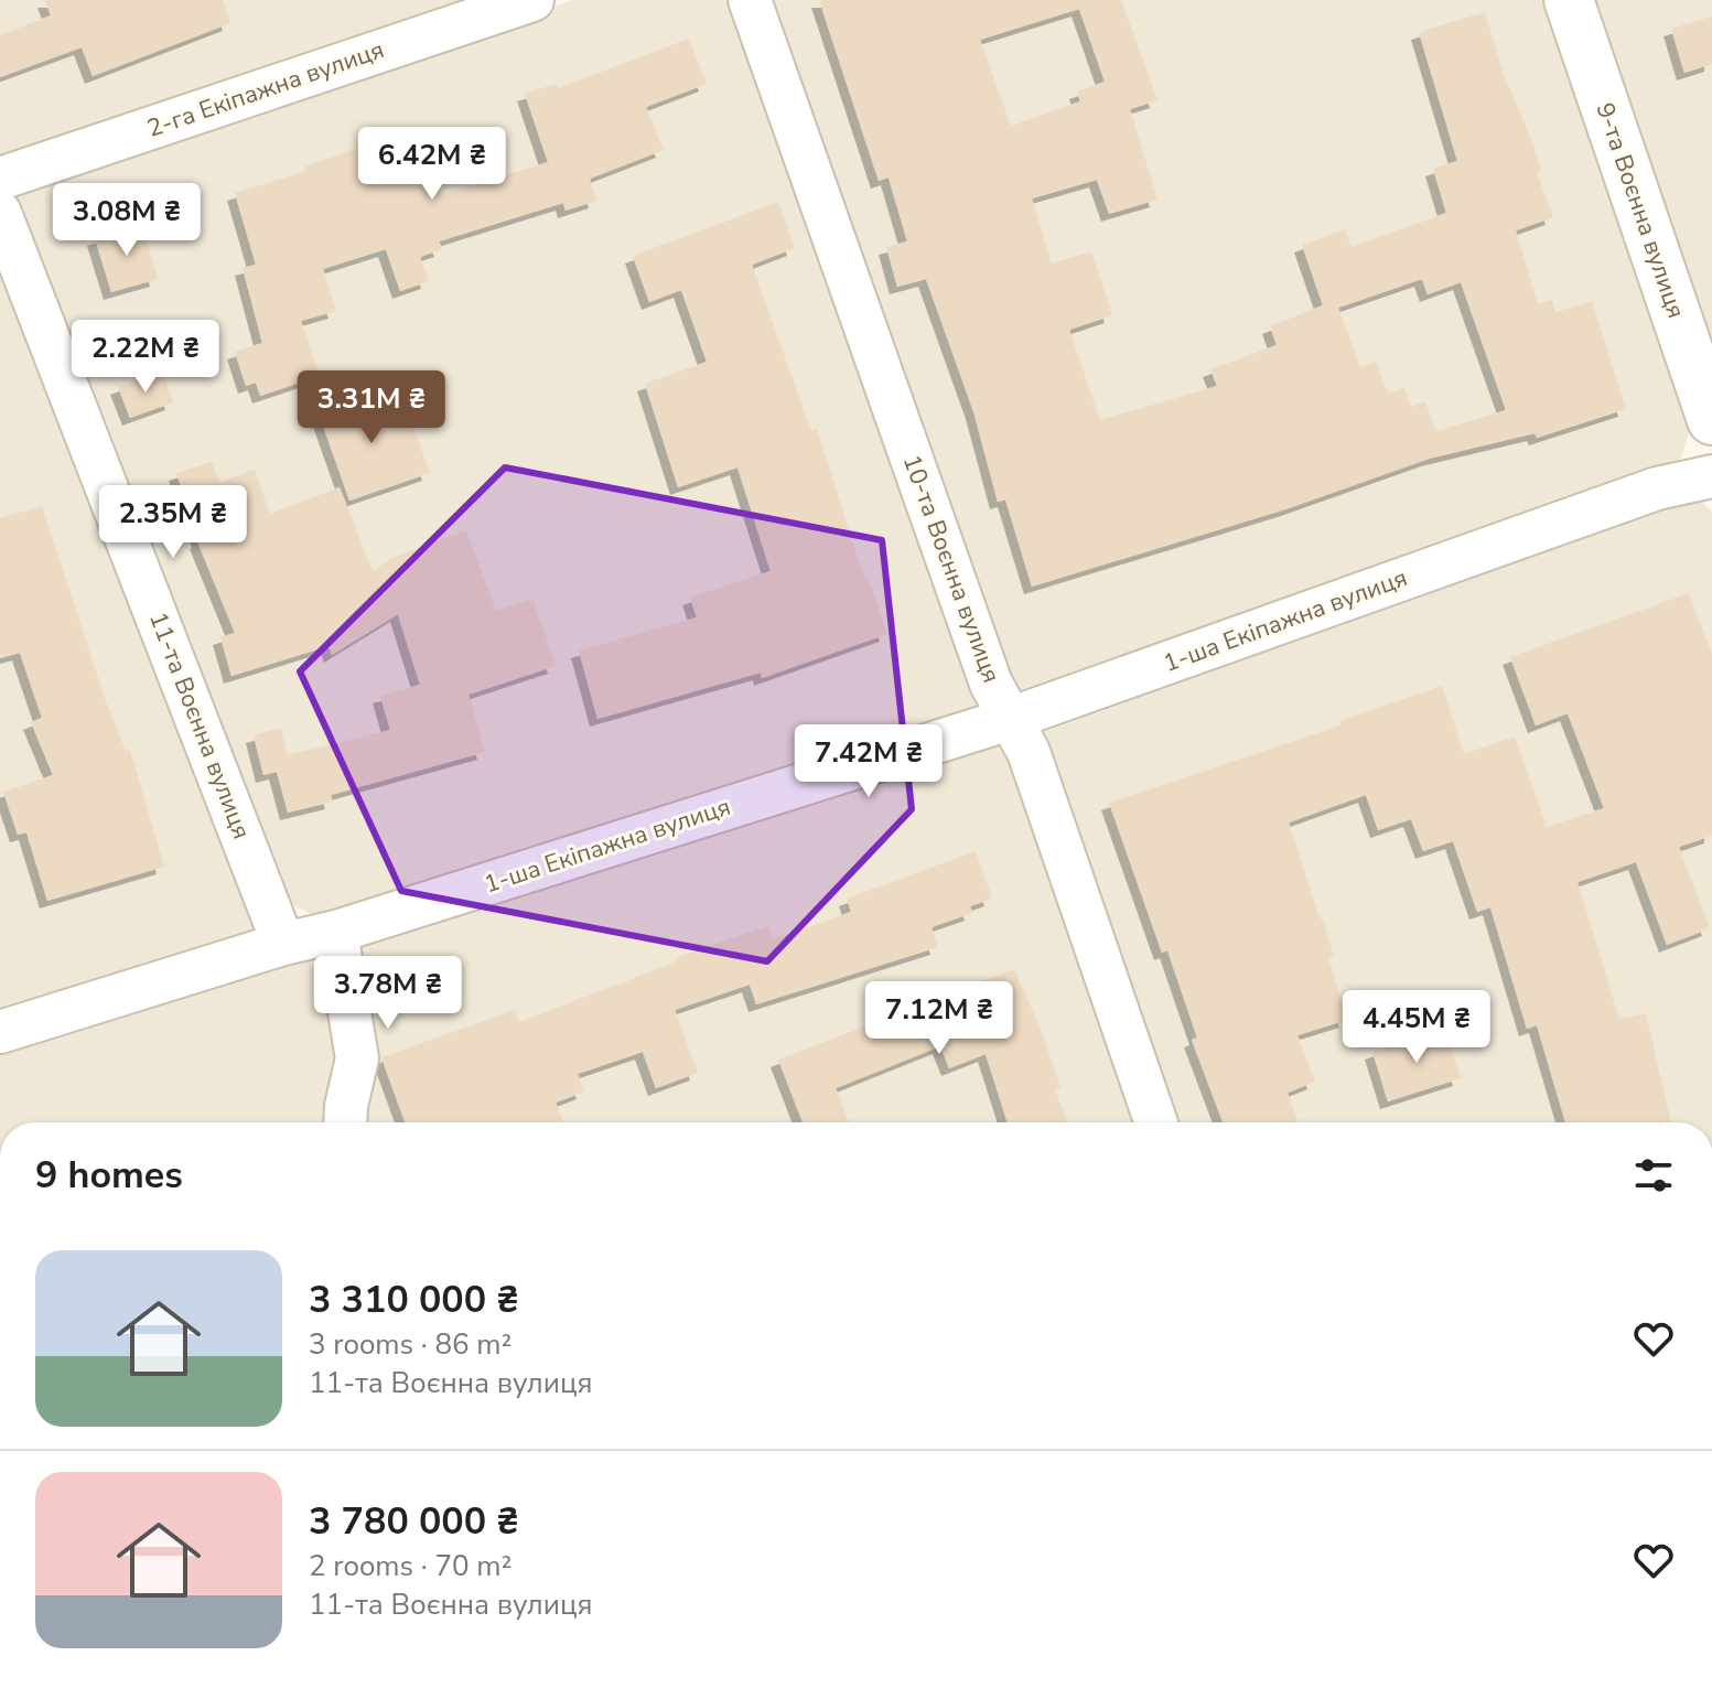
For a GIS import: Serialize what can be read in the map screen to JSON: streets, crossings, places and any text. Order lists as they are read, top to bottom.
{
  "streets": {
    "street": [
      "2-га Екіпажна вулиця",
      "9-та Воєнна вулиця",
      "10-та Воєнна вулиця",
      "1-ша Екіпажна вулиця",
      "11-та Воєнна вулиця"
    ]
  },
  "crossings": [
    ["10-та Воєнна вулиця", "1-ша Екіпажна вулиця"],
    ["1-ша Екіпажна вулиця", "11-та Воєнна вулиця"]
  ],
  "page": {
    "price": [
      "6.42M ₴",
      "3.08M ₴",
      "2.22M ₴",
      "3.31M ₴",
      "2.35M ₴",
      "7.42M ₴",
      "3.78M ₴",
      "7.12M ₴",
      "4.45M ₴"
    ],
    "heading": "9 homes",
    "list": [
      {
        "name": "3 310 000 ₴",
        "note": "3 rooms · 86 m² · 11-та Воєнна вулиця"
      },
      {
        "name": "3 780 000 ₴",
        "note": "2 rooms · 70 m² · 11-та Воєнна вулиця"
      }
    ]
  }
}
